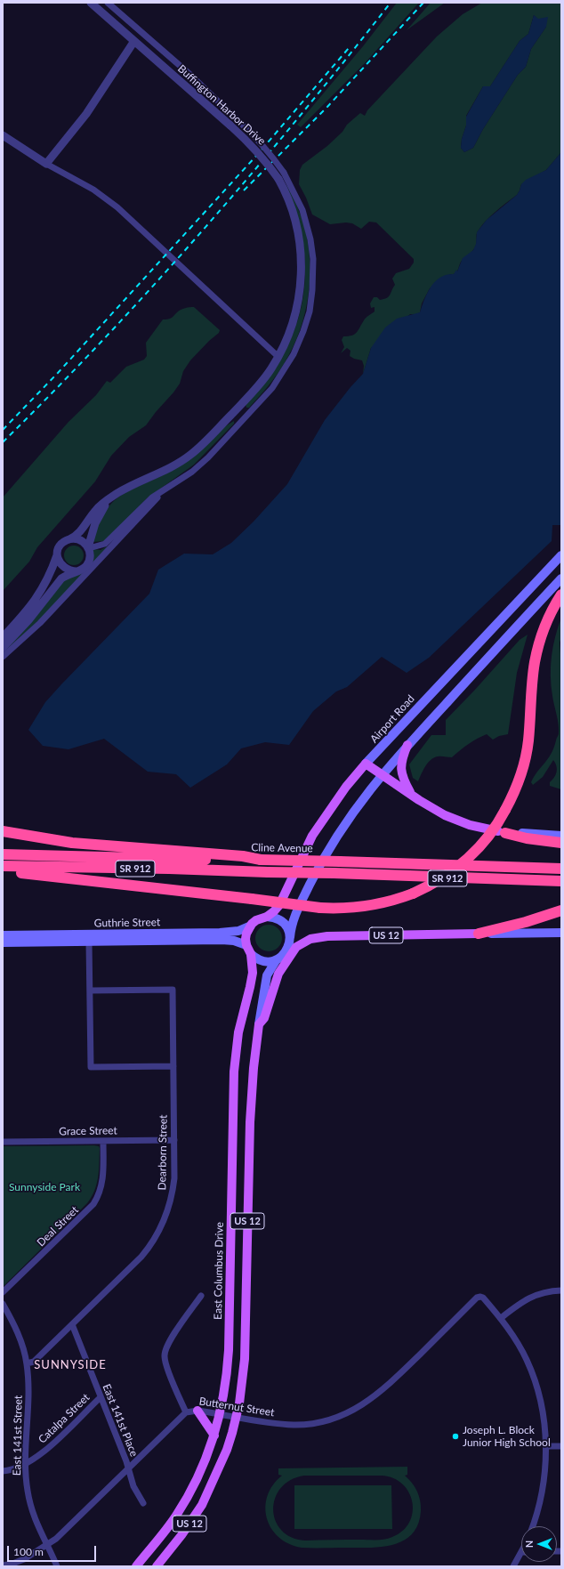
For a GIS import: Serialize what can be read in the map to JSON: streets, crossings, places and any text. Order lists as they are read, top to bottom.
{
  "streets": {
    "highway": ["Cline Avenue", "SR 912", "US 12"],
    "main road": ["Airport Road", "Guthrie Street", "East Columbus Drive"],
    "street": [
      "Buffington Harbor Drive",
      "Grace Street",
      "Dearborn Street",
      "Deal Street",
      "Butternut Street",
      "Catalpa Street",
      "East 141st Place",
      "East 141st Street"
    ]
  },
  "crossings": [
    ["Airport Road", "Guthrie Street"],
    ["Airport Road", "US 12"],
    ["Airport Road", "East Columbus Drive"],
    ["Guthrie Street", "US 12"],
    ["Guthrie Street", "East Columbus Drive"],
    ["US 12", "East Columbus Drive"],
    ["US 12", "Butternut Street"],
    ["Grace Street", "Dearborn Street"],
    ["Grace Street", "Deal Street"],
    ["Dearborn Street", "East 141st Place"],
    ["Dearborn Street", "East 141st Street"],
    ["East Columbus Drive", "Butternut Street"],
    ["Butternut Street", "East 141st Place"],
    ["Butternut Street", "East 141st Street"],
    ["Catalpa Street", "East 141st Place"],
    ["Catalpa Street", "East 141st Street"]
  ],
  "districts": ["SUNNYSIDE"],
  "parks": ["Sunnyside Park"],
  "places": ["Joseph L. Block Junior High School"],
  "scale_bar": "100 m",
  "north": "left"
}
